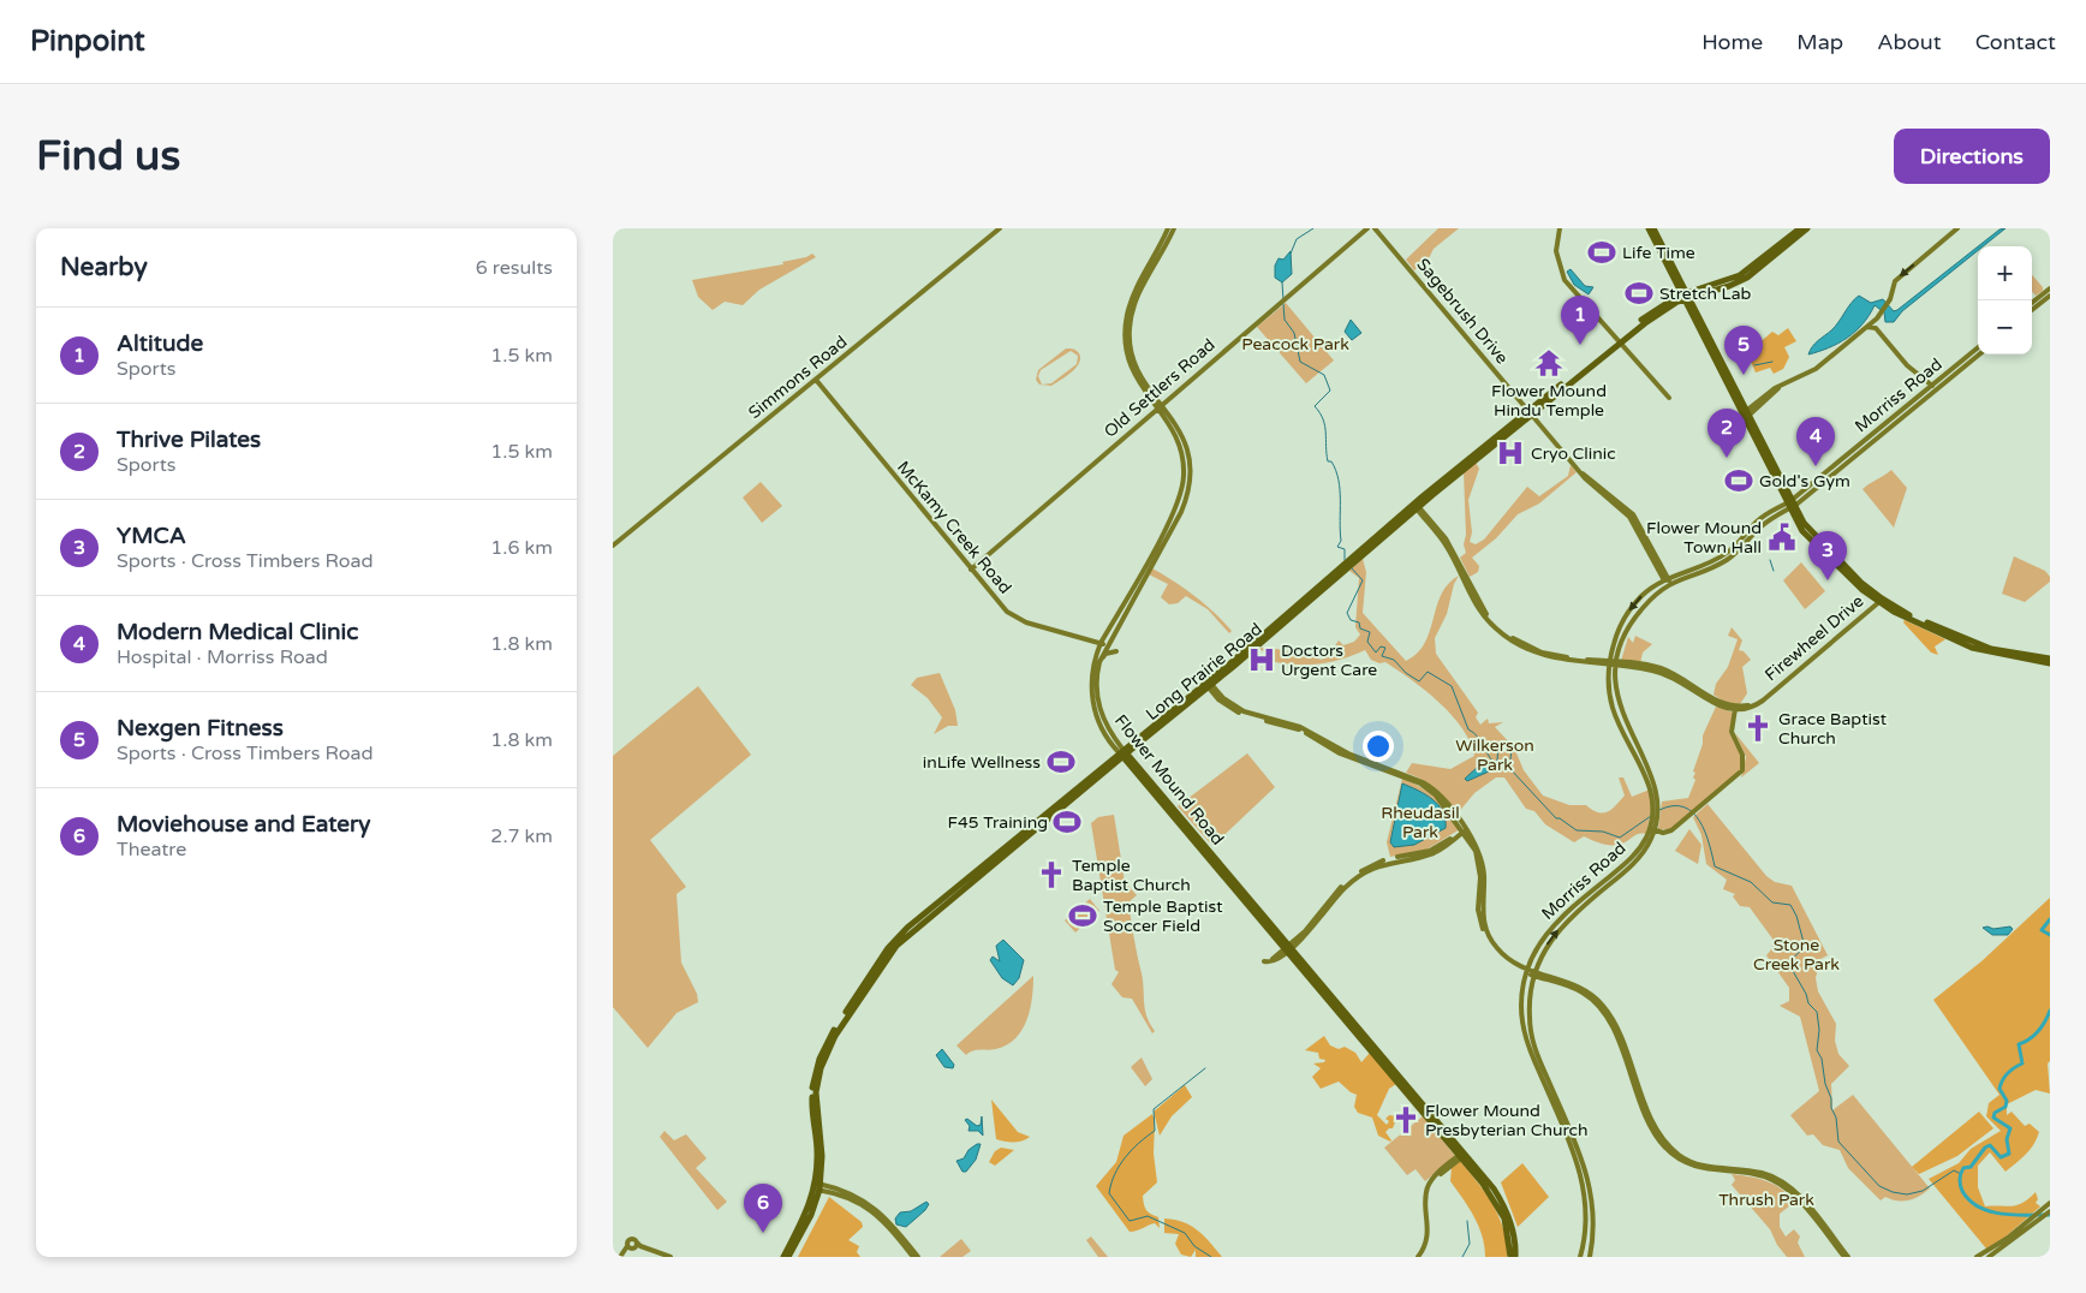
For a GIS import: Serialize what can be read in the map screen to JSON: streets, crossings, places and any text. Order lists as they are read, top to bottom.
{
  "streets": {
    "main road": [
      "Sagebrush Drive",
      "Simmons Road",
      "Old Settlers Road",
      "Morriss Road",
      "McKamy Creek Road",
      "Firewheel Drive",
      "Long Prairie Road",
      "Flower Mound Road"
    ]
  },
  "crossings": [
    ["Sagebrush Drive", "Morriss Road"],
    ["Sagebrush Drive", "Long Prairie Road"],
    ["Simmons Road", "McKamy Creek Road"],
    ["Old Settlers Road", "McKamy Creek Road"],
    ["Old Settlers Road", "Flower Mound Road"],
    ["McKamy Creek Road", "Flower Mound Road"],
    ["Long Prairie Road", "Flower Mound Road"]
  ],
  "parks": [
    "Peacock Park",
    "Wilkerson Park",
    "Rheudasil Park",
    "Stone Creek Park",
    "Thrush Park"
  ],
  "places": {
    "sports": [
      "Life Time",
      "Stretch Lab",
      "Gold's Gym",
      "inLife Wellness",
      "F45 Training",
      "Temple Baptist Soccer Field"
    ],
    "temple": ["Flower Mound Hindu Temple"],
    "hospital": ["Cryo Clinic", "Doctors Urgent Care"],
    "public building": ["Flower Mound Town Hall"],
    "church": ["Grace Baptist Church", "Temple Baptist Church", "Flower Mound Presbyterian Church"]
  },
  "page": {
    "header": "Pinpoint",
    "nav": [
      "Home",
      "Map",
      "About",
      "Contact"
    ],
    "buttons": "Directions",
    "title": "Find us",
    "heading": ["Nearby", "6 results"],
    "map_buttons": ["+", "−"],
    "pins": [
      "1",
      "5",
      "2",
      "4",
      "3",
      "6"
    ],
    "list": [
      {
        "mark": "1",
        "name": "Altitude",
        "note": "Sports",
        "value": "1.5 km"
      },
      {
        "mark": "2",
        "name": "Thrive Pilates",
        "note": "Sports",
        "value": "1.5 km"
      },
      {
        "mark": "3",
        "name": "YMCA",
        "note": "Sports · Cross Timbers Road",
        "value": "1.6 km"
      },
      {
        "mark": "4",
        "name": "Modern Medical Clinic",
        "note": "Hospital · Morriss Road",
        "value": "1.8 km"
      },
      {
        "mark": "5",
        "name": "Nexgen Fitness",
        "note": "Sports · Cross Timbers Road",
        "value": "1.8 km"
      },
      {
        "mark": "6",
        "name": "Moviehouse and Eatery",
        "note": "Theatre",
        "value": "2.7 km"
      }
    ]
  }
}
